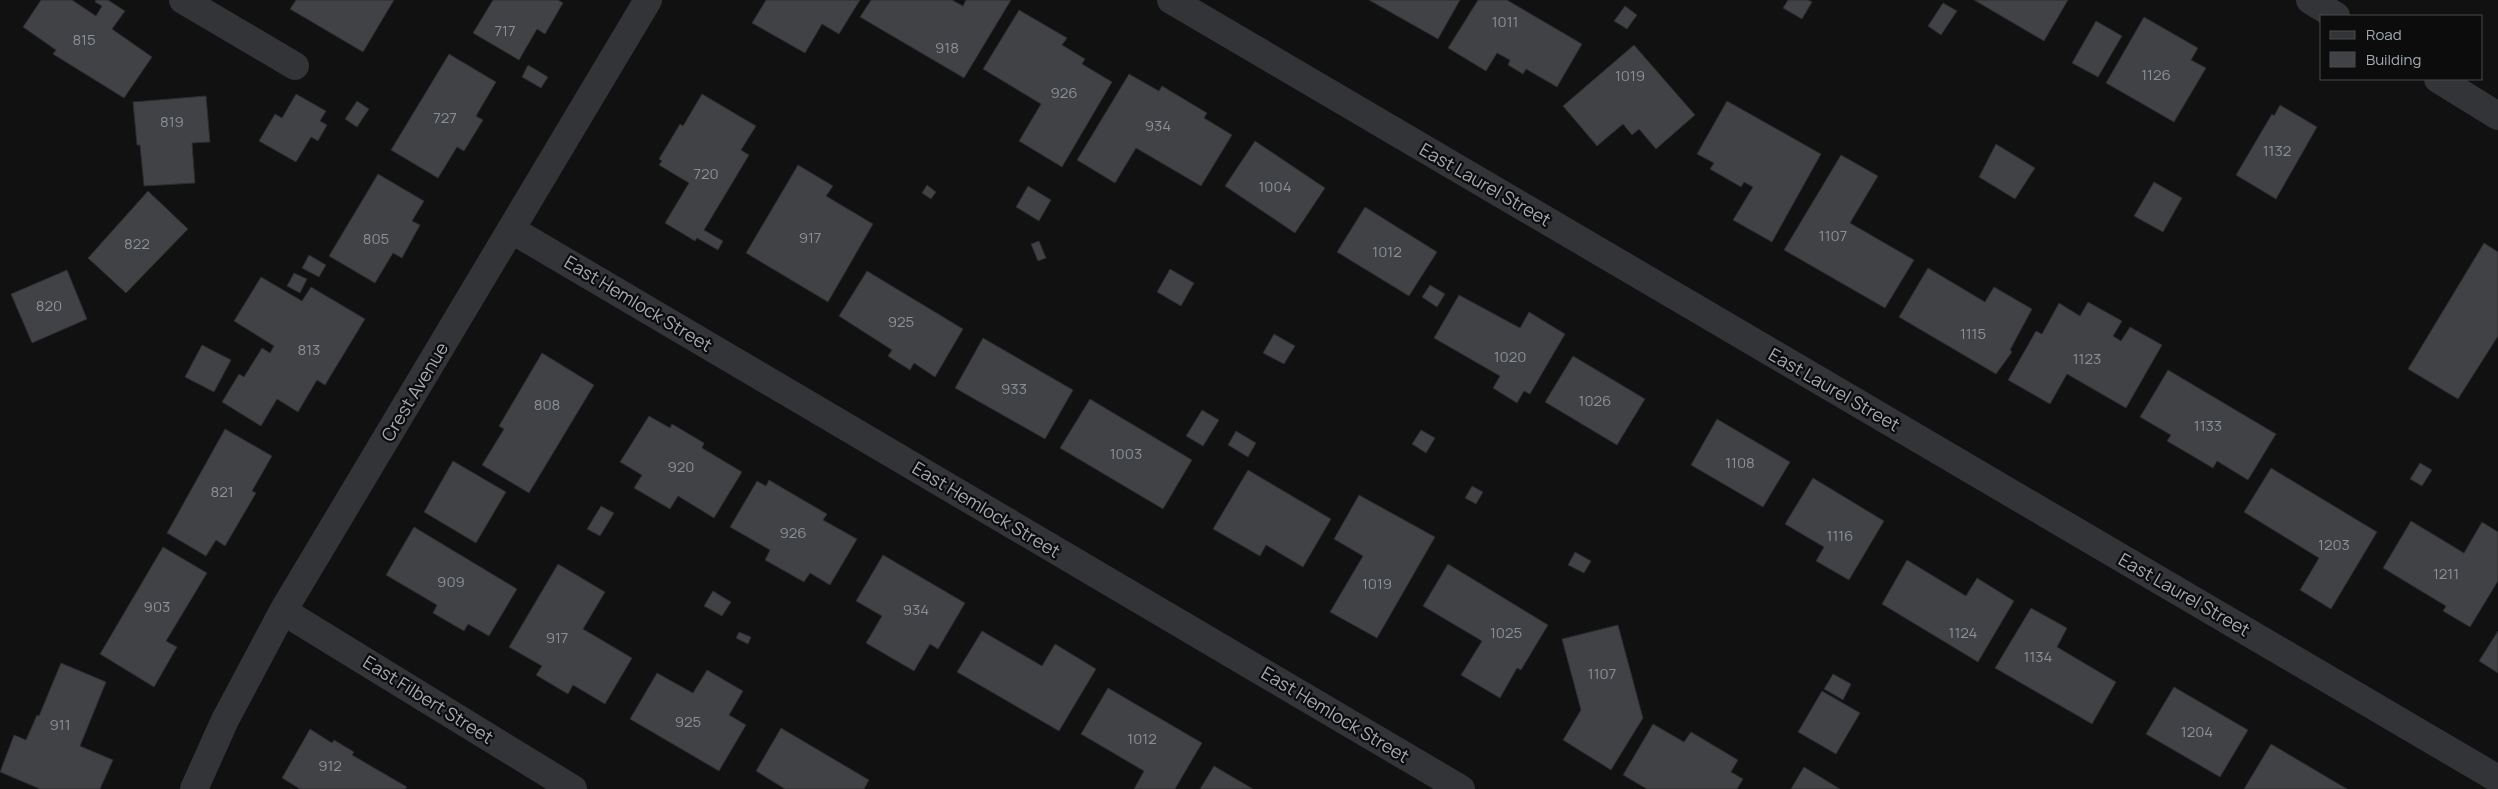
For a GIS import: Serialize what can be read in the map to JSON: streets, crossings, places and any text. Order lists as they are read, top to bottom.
{
  "streets": {
    "street": [
      "East Laurel Street",
      "East Hemlock Street",
      "Crest Avenue",
      "East Filbert Street"
    ]
  },
  "crossings": [
    ["East Hemlock Street", "Crest Avenue"],
    ["Crest Avenue", "East Filbert Street"]
  ],
  "house_numbers": [
    "1011",
    "717",
    "815",
    "918",
    "1126",
    "1019",
    "926",
    "727",
    "819",
    "934",
    "1132",
    "720",
    "1004",
    "1107",
    "917",
    "805",
    "822",
    "1012",
    "820",
    "925",
    "1115",
    "813",
    "1020",
    "1123",
    "933",
    "1026",
    "808",
    "1133",
    "1003",
    "1108",
    "920",
    "821",
    "926",
    "1116",
    "1203",
    "1211",
    "909",
    "1019",
    "903",
    "934",
    "1025",
    "1124",
    "917",
    "1134",
    "1107",
    "925",
    "911",
    "1204",
    "1012",
    "912"
  ],
  "legend": ["Road", "Building"]
}
